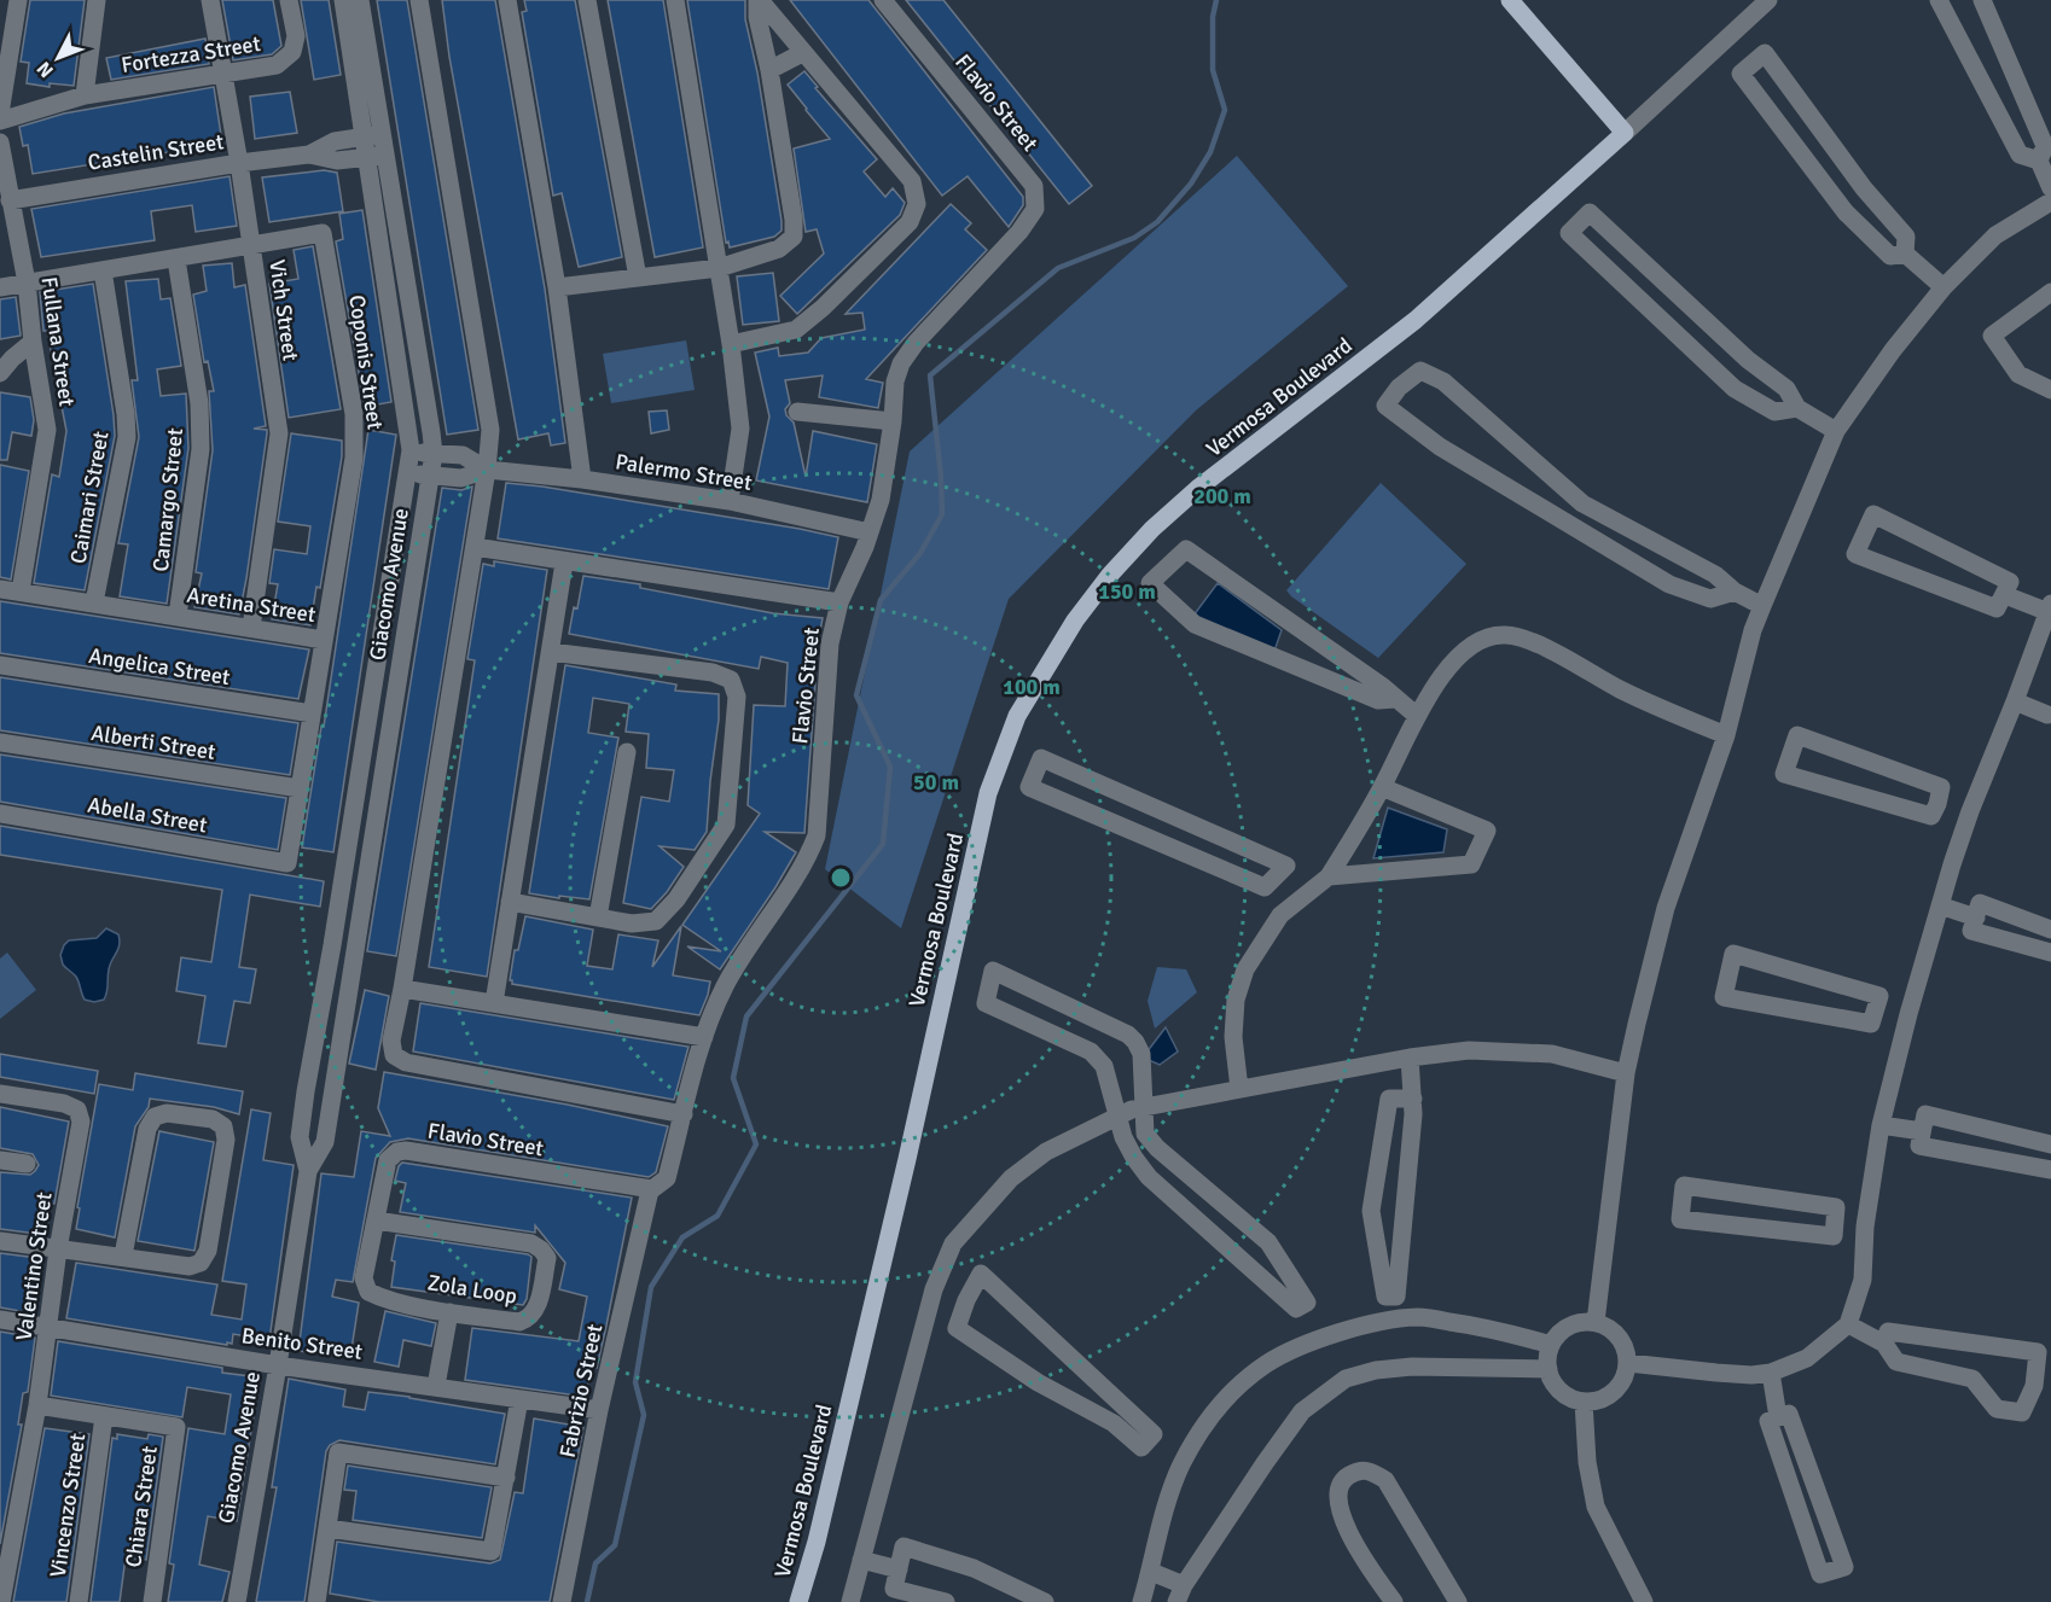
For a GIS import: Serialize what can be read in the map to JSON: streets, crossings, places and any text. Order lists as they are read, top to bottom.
{
  "streets": {
    "main road": ["Vermosa Boulevard"],
    "street": [
      "Fortezza Street",
      "Flavio Street",
      "Castelin Street",
      "Vich Street",
      "Fullana Street",
      "Coponis Street",
      "Palermo Street",
      "Caimari Street",
      "Camargo Street",
      "Giacomo Avenue",
      "Aretina Street",
      "Angelica Street",
      "Alberti Street",
      "Abella Street",
      "Valentino Street",
      "Zola Loop",
      "Benito Street",
      "Fabrizio Street",
      "Vincenzo Street",
      "Chiara Street"
    ]
  },
  "crossings": [
    ["Fortezza Street", "Vich Street"],
    ["Flavio Street", "Palermo Street"],
    ["Flavio Street", "Zola Loop"],
    ["Flavio Street", "Fabrizio Street"],
    ["Castelin Street", "Vich Street"],
    ["Castelin Street", "Fullana Street"],
    ["Castelin Street", "Giacomo Avenue"],
    ["Vich Street", "Coponis Street"],
    ["Vich Street", "Aretina Street"],
    ["Fullana Street", "Coponis Street"],
    ["Fullana Street", "Aretina Street"],
    ["Coponis Street", "Caimari Street"],
    ["Coponis Street", "Camargo Street"],
    ["Coponis Street", "Aretina Street"],
    ["Coponis Street", "Angelica Street"],
    ["Coponis Street", "Alberti Street"],
    ["Coponis Street", "Abella Street"],
    ["Caimari Street", "Aretina Street"],
    ["Camargo Street", "Aretina Street"],
    ["Giacomo Avenue", "Benito Street"],
    ["Valentino Street", "Benito Street"],
    ["Valentino Street", "Chiara Street"],
    ["Benito Street", "Fabrizio Street"],
    ["Vincenzo Street", "Chiara Street"]
  ],
  "north": "bottom left",
  "rings": [
    "200 m",
    "150 m",
    "100 m",
    "50 m"
  ]
}
